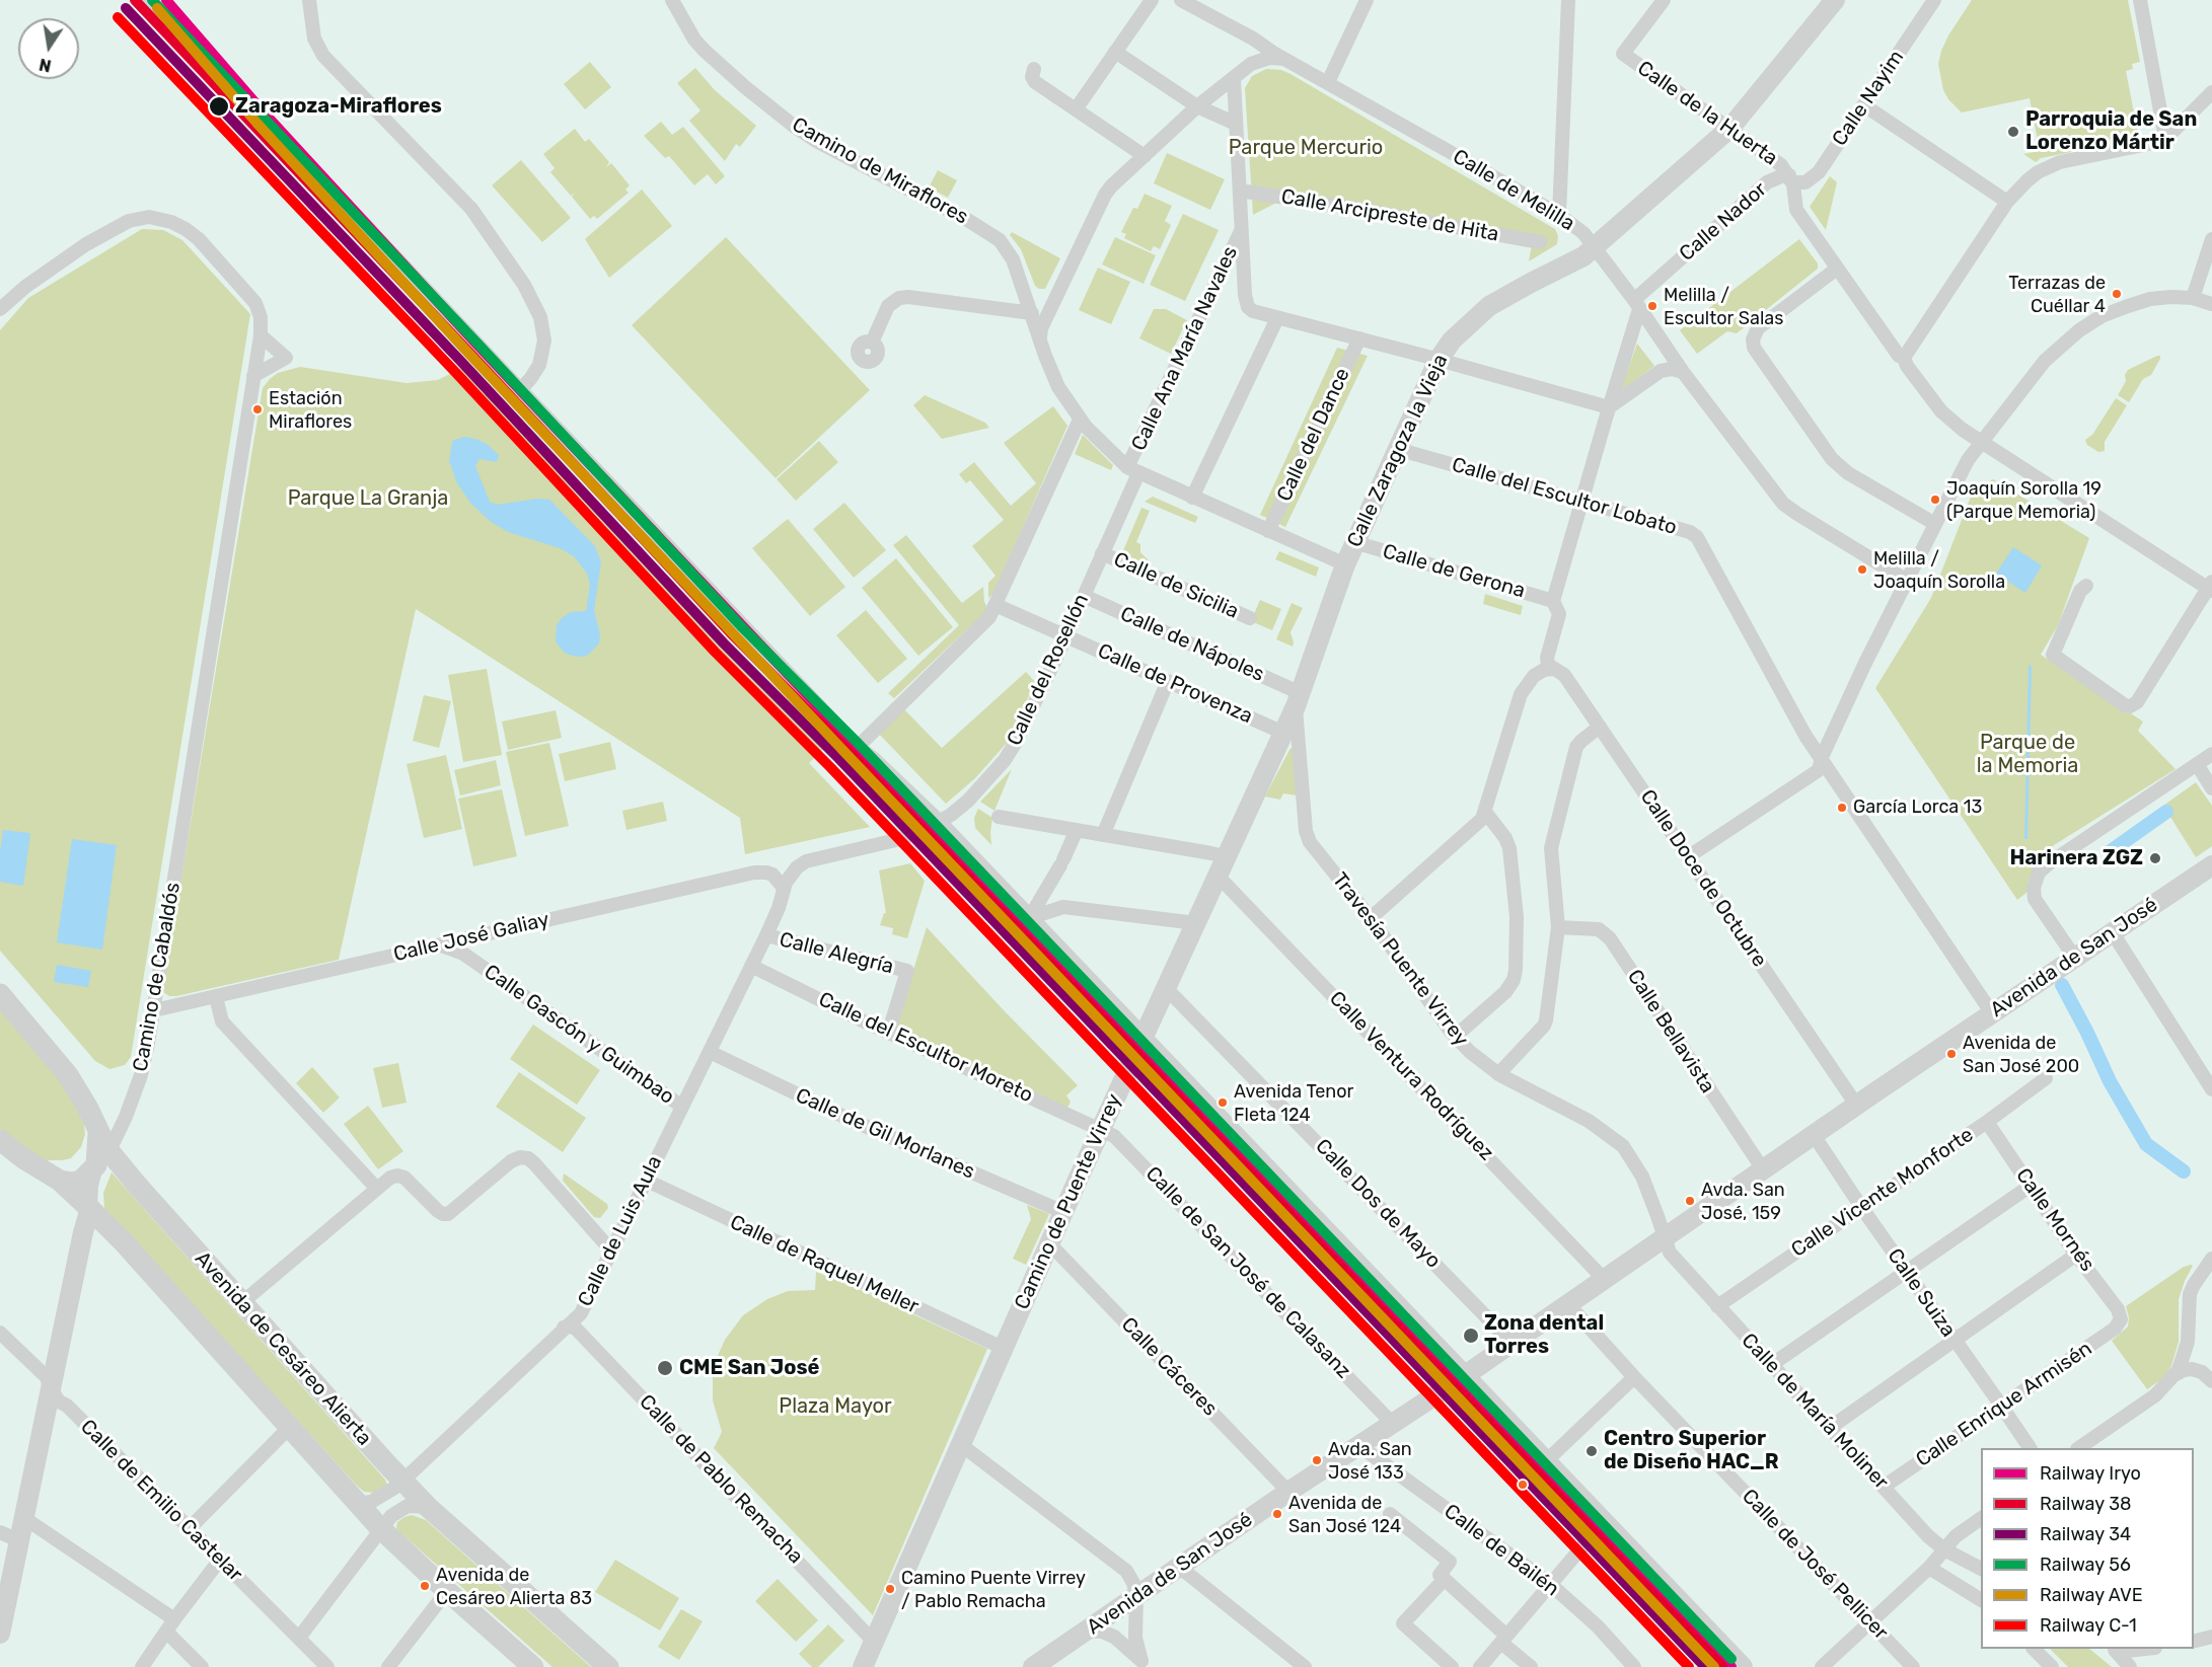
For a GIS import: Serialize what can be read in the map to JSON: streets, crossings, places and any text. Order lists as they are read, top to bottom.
{
  "streets": {
    "main road": [
      "Calle Zaragoza la Vieja",
      "Avenida de San José",
      "Camino de Cabaldós",
      "Camino de Puente Virrey",
      "Avenida de Cesáreo Alierta"
    ],
    "street": [
      "Calle Nayim",
      "Calle de la Huerta",
      "Camino de Miraflores",
      "Calle de Melilla",
      "Calle Arcipreste de Hita",
      "Calle Nador",
      "Calle Ana María Navales",
      "Calle del Dance",
      "Calle del Escultor Lobato",
      "Calle de Gerona",
      "Calle de Sicilia",
      "Calle de Nápoles",
      "Calle del Rosellón",
      "Calle de Provenza",
      "Calle Doce de Octubre",
      "Calle José Galiay",
      "Calle Alegría",
      "Travesía Puente Virrey",
      "Calle Bellavista",
      "Calle Gascón y Guimbao",
      "Calle del Escultor Moreto",
      "Calle Ventura Rodríguez",
      "Calle de Gil Morlanes",
      "Calle Vicente Monforte",
      "Calle Dos de Mayo",
      "Calle Mornés",
      "Calle de Luis Aula",
      "Calle de Raquel Meller",
      "Calle de San José de Calasanz",
      "Calle Suiza",
      "Calle Cáceres",
      "Calle Enrique Armisén",
      "Calle de María Moliner",
      "Calle de Pablo Remacha",
      "Calle de Emilio Castelar",
      "Calle de Bailén",
      "Calle de José Pellicer"
    ]
  },
  "crossings": [
    ["Calle Nayim", "Calle de la Huerta"],
    ["Calle Nayim", "Calle Nador"],
    ["Calle de la Huerta", "Calle Nador"],
    ["Calle de la Huerta", "Calle Zaragoza la Vieja"],
    ["Camino de Miraflores", "Calle Ana María Navales"],
    ["Camino de Miraflores", "Calle del Dance"],
    ["Camino de Miraflores", "Calle Zaragoza la Vieja"],
    ["Camino de Miraflores", "Calle del Rosellón"],
    ["Calle de Melilla", "Calle Nador"],
    ["Calle de Melilla", "Calle Zaragoza la Vieja"],
    ["Calle Ana María Navales", "Calle del Rosellón"],
    ["Calle Zaragoza la Vieja", "Calle del Escultor Lobato"],
    ["Calle Zaragoza la Vieja", "Calle de Gerona"],
    ["Calle Zaragoza la Vieja", "Calle de Nápoles"],
    ["Calle Zaragoza la Vieja", "Travesía Puente Virrey"],
    ["Calle Zaragoza la Vieja", "Camino de Puente Virrey"],
    ["Calle del Escultor Lobato", "Avenida de San José"],
    ["Calle de Sicilia", "Calle del Rosellón"],
    ["Calle de Nápoles", "Calle del Rosellón"],
    ["Calle de Nápoles", "Travesía Puente Virrey"],
    ["Calle de Nápoles", "Camino de Puente Virrey"],
    ["Calle del Rosellón", "Calle de Provenza"],
    ["Calle del Rosellón", "Calle José Galiay"],
    ["Calle del Rosellón", "Calle de Luis Aula"],
    ["Calle de Provenza", "Camino de Puente Virrey"],
    ["Calle Doce de Octubre", "Avenida de San José"],
    ["Calle José Galiay", "Camino de Cabaldós"],
    ["Calle José Galiay", "Calle Gascón y Guimbao"],
    ["Calle José Galiay", "Calle de Luis Aula"],
    ["Calle Alegría", "Calle del Escultor Moreto"],
    ["Calle Alegría", "Calle de Luis Aula"],
    ["Avenida de San José", "Travesía Puente Virrey"],
    ["Avenida de San José", "Calle Bellavista"],
    ["Avenida de San José", "Calle Ventura Rodríguez"],
    ["Avenida de San José", "Calle Dos de Mayo"],
    ["Avenida de San José", "Calle de San José de Calasanz"],
    ["Avenida de San José", "Calle Suiza"],
    ["Avenida de San José", "Calle Cáceres"],
    ["Avenida de San José", "Calle de María Moliner"],
    ["Avenida de San José", "Calle de Bailén"],
    ["Avenida de San José", "Calle de José Pellicer"],
    ["Travesía Puente Virrey", "Camino de Puente Virrey"],
    ["Travesía Puente Virrey", "Calle de María Moliner"],
    ["Camino de Cabaldós", "Avenida de Cesáreo Alierta"],
    ["Camino de Cabaldós", "Calle de Emilio Castelar"],
    ["Calle Gascón y Guimbao", "Calle de Luis Aula"],
    ["Calle del Escultor Moreto", "Camino de Puente Virrey"],
    ["Calle del Escultor Moreto", "Calle de Luis Aula"],
    ["Calle del Escultor Moreto", "Calle de San José de Calasanz"],
    ["Calle Ventura Rodríguez", "Camino de Puente Virrey"],
    ["Calle de Gil Morlanes", "Camino de Puente Virrey"],
    ["Calle de Gil Morlanes", "Calle de Luis Aula"],
    ["Calle Vicente Monforte", "Calle Mornés"],
    ["Calle Vicente Monforte", "Calle Suiza"],
    ["Calle Vicente Monforte", "Calle de María Moliner"],
    ["Camino de Puente Virrey", "Calle Dos de Mayo"],
    ["Camino de Puente Virrey", "Calle de Raquel Meller"],
    ["Camino de Puente Virrey", "Calle de San José de Calasanz"],
    ["Camino de Puente Virrey", "Calle Cáceres"],
    ["Camino de Puente Virrey", "Calle de Pablo Remacha"],
    ["Calle Mornés", "Calle Enrique Armisén"],
    ["Calle de Luis Aula", "Calle de Raquel Meller"],
    ["Calle de Luis Aula", "Avenida de Cesáreo Alierta"],
    ["Calle de Luis Aula", "Calle de Pablo Remacha"],
    ["Calle Suiza", "Calle Enrique Armisén"],
    ["Calle Enrique Armisén", "Calle de María Moliner"]
  ],
  "parks": [
    "Parque Mercurio",
    "Parque La Granja",
    "Parque de la Memoria",
    "Plaza Mayor"
  ],
  "places": [
    "Zaragoza-Miraflores",
    "Parroquia de San Lorenzo Mártir",
    "Terrazas de Cuéllar 4",
    "Melilla / Escultor Salas",
    "Estación Miraflores",
    "Joaquín Sorolla 19 (Parque Memoria)",
    "Melilla / Joaquín Sorolla",
    "García Lorca 13",
    "Harinera ZGZ",
    "Avenida de San José 200",
    "Avenida Tenor Fleta 124",
    "Avda. San José, 159",
    "Zona dental Torres",
    "CME San José",
    "Centro Superior de Diseño HAC_R",
    "Avda. San José 133",
    "Avenida de San José 124",
    "Avenida de Cesáreo Alierta 83",
    "Camino Puente Virrey / Pablo Remacha"
  ],
  "lines": [
    "rail line Iryo",
    "rail line 38",
    "rail line 56",
    "rail line 34",
    "rail line AVE",
    "rail line C-1"
  ],
  "legend": [
    "Railway Iryo",
    "Railway 38",
    "Railway 34",
    "Railway 56",
    "Railway AVE",
    "Railway C-1"
  ],
  "north": "bottom"
}
